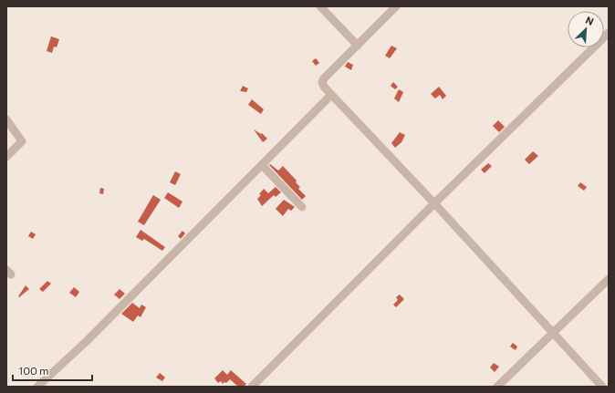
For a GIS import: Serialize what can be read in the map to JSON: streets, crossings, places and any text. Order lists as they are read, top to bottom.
{
  "scale_bar": "100 m",
  "north": "top right"
}
